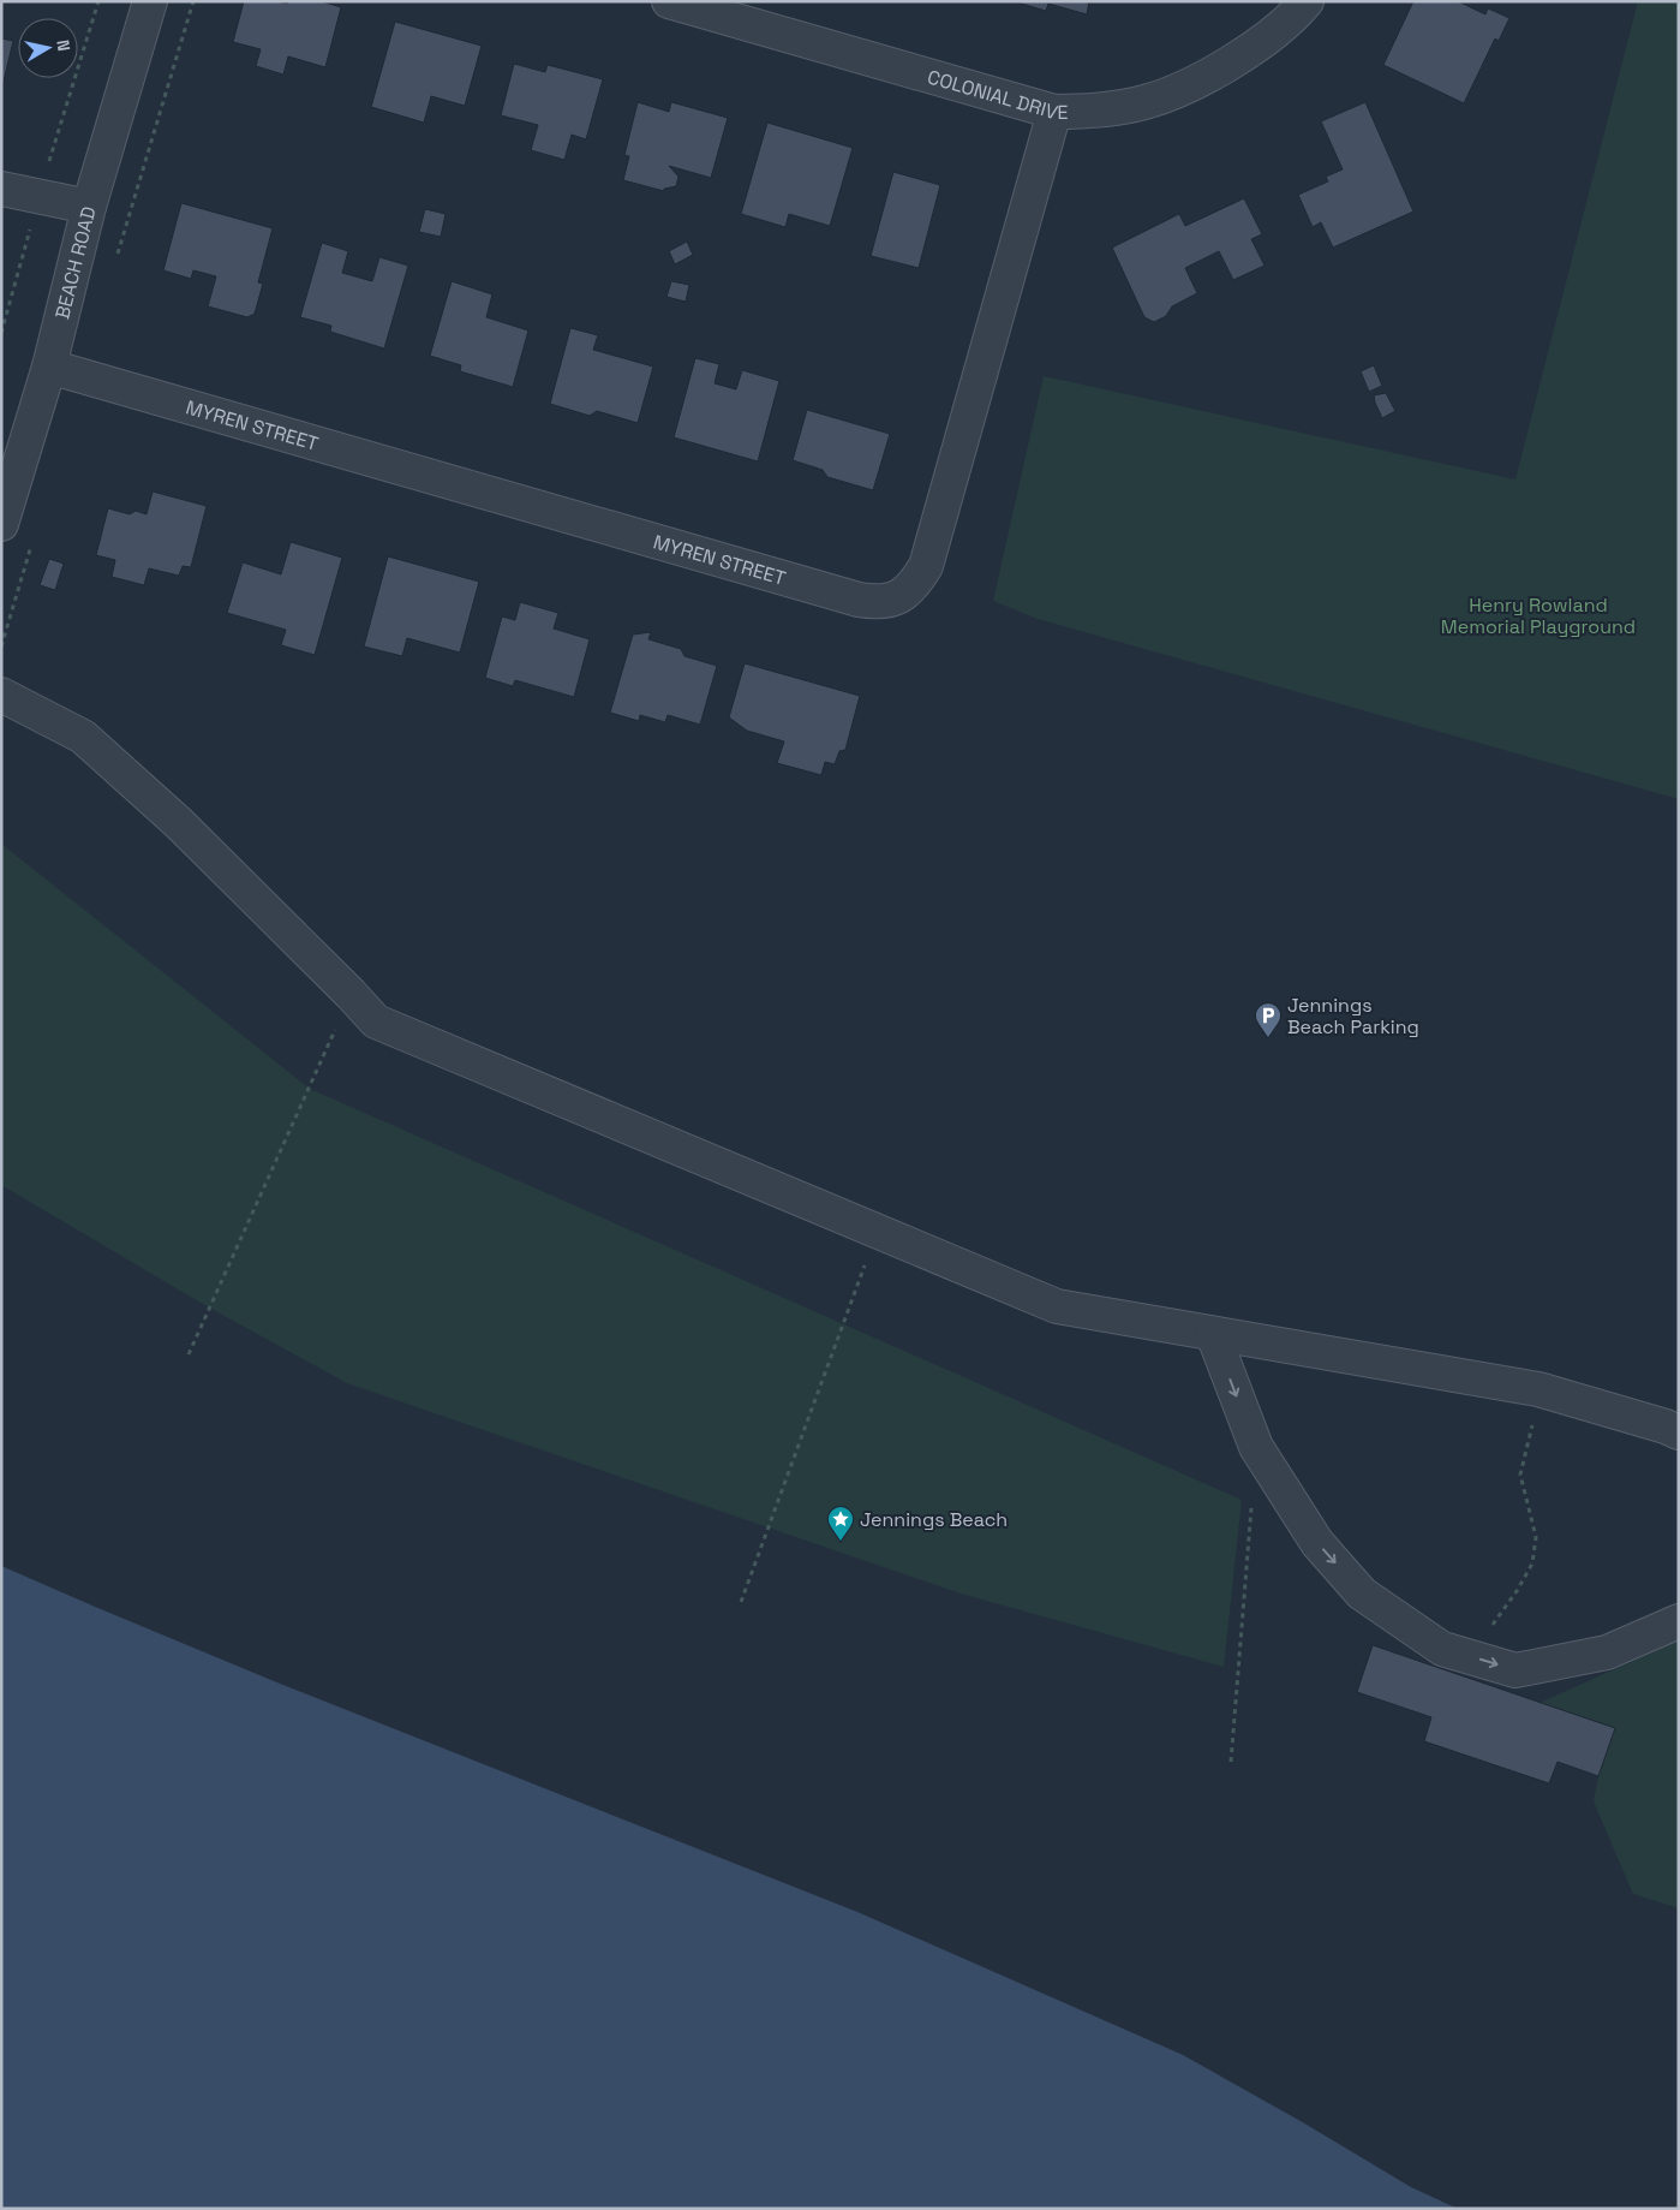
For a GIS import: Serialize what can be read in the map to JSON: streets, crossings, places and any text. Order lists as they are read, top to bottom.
{
  "streets": {
    "street": ["COLONIAL DRIVE", "BEACH ROAD", "MYREN STREET"]
  },
  "crossings": [
    ["COLONIAL DRIVE", "MYREN STREET"],
    ["BEACH ROAD", "MYREN STREET"]
  ],
  "parks": ["Henry Rowland Memorial Playground"],
  "places": {
    "parking": ["Jennings Beach Parking"],
    "place": ["Jennings Beach"]
  },
  "north": "right"
}
